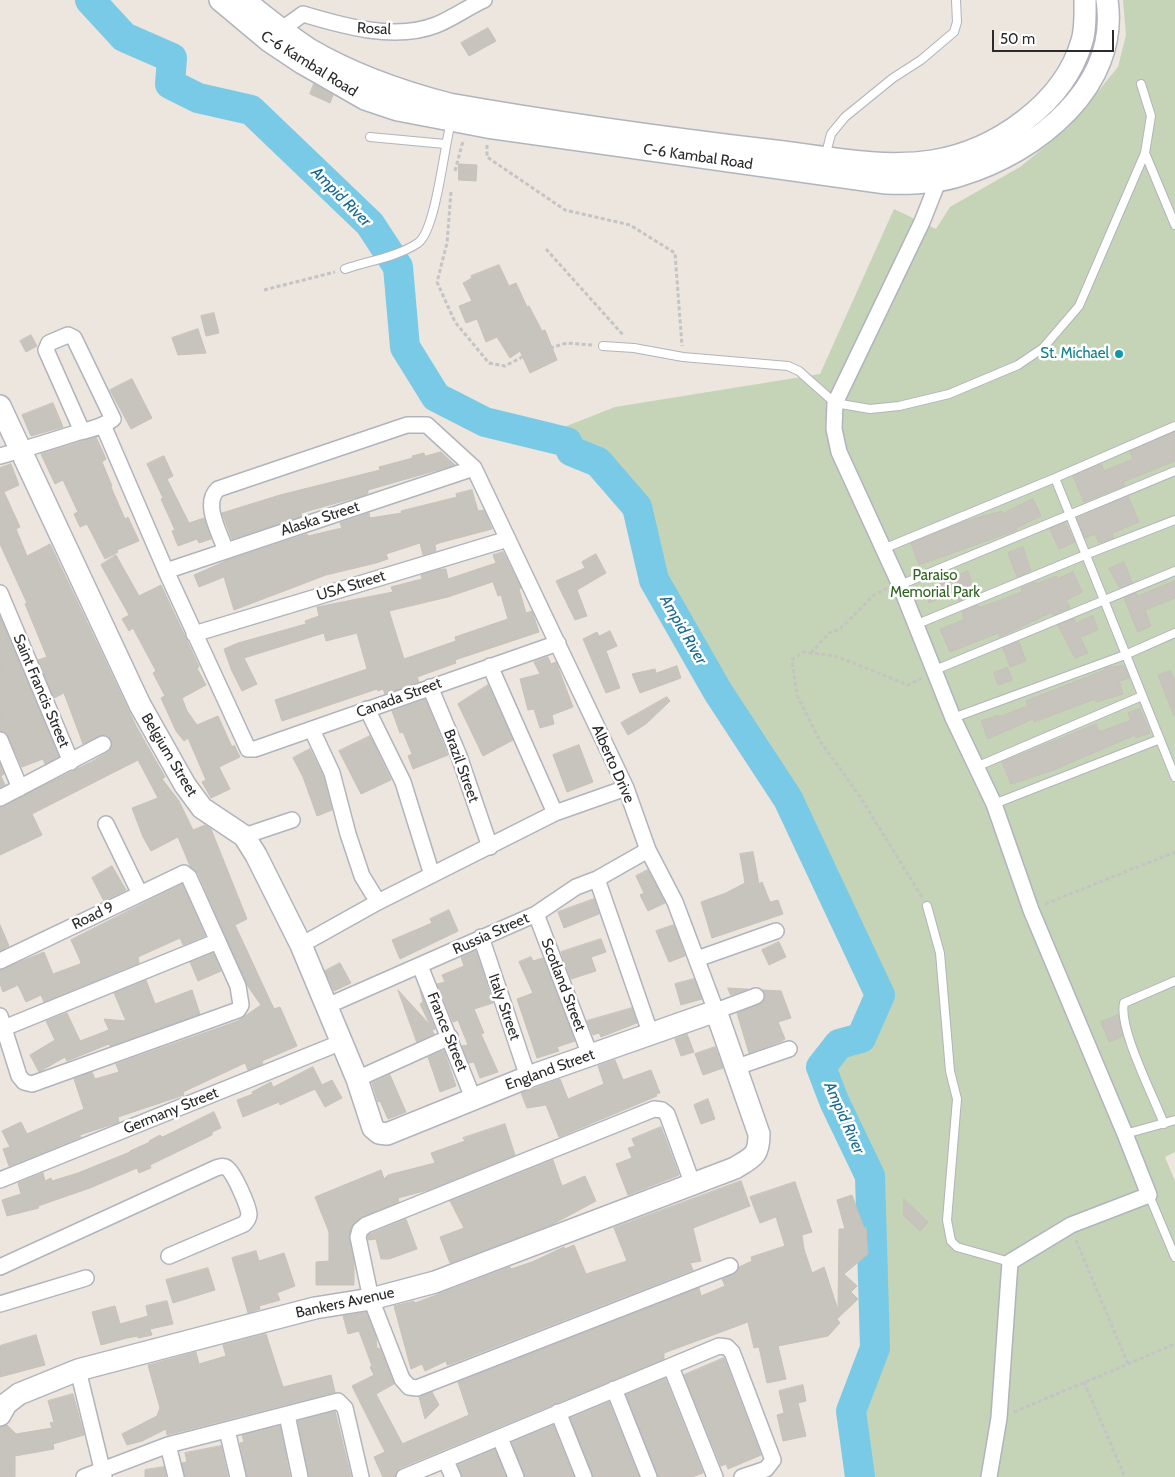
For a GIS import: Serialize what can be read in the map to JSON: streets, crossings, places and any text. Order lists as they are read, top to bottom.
{
  "streets": {
    "street": [
      "Rosal",
      "C-6 Kambal Road",
      "Alaska Street",
      "USA Street",
      "Saint Francis Street",
      "Canada Street",
      "Belgium Street",
      "Alberto Drive",
      "Brazil Street",
      "Road 9",
      "Russia Street",
      "Scotland Street",
      "Italy Street",
      "France Street",
      "England Street",
      "Germany Street",
      "Bankers Avenue"
    ]
  },
  "crossings": [
    ["Alaska Street", "Alberto Drive"],
    ["USA Street", "Canada Street"],
    ["USA Street", "Alberto Drive"],
    ["Canada Street", "Alberto Drive"],
    ["Canada Street", "Brazil Street"],
    ["Belgium Street", "Russia Street"],
    ["Belgium Street", "England Street"],
    ["Belgium Street", "Germany Street"],
    ["Alberto Drive", "Russia Street"],
    ["Alberto Drive", "England Street"],
    ["Alberto Drive", "Bankers Avenue"],
    ["Russia Street", "Scotland Street"],
    ["Russia Street", "Italy Street"],
    ["Russia Street", "France Street"],
    ["Scotland Street", "England Street"],
    ["Italy Street", "England Street"],
    ["France Street", "England Street"]
  ],
  "water": ["Ampid River"],
  "parks": ["Paraiso Memorial Park"],
  "places": ["St. Michael"],
  "scale_bar": "50 m"
}
